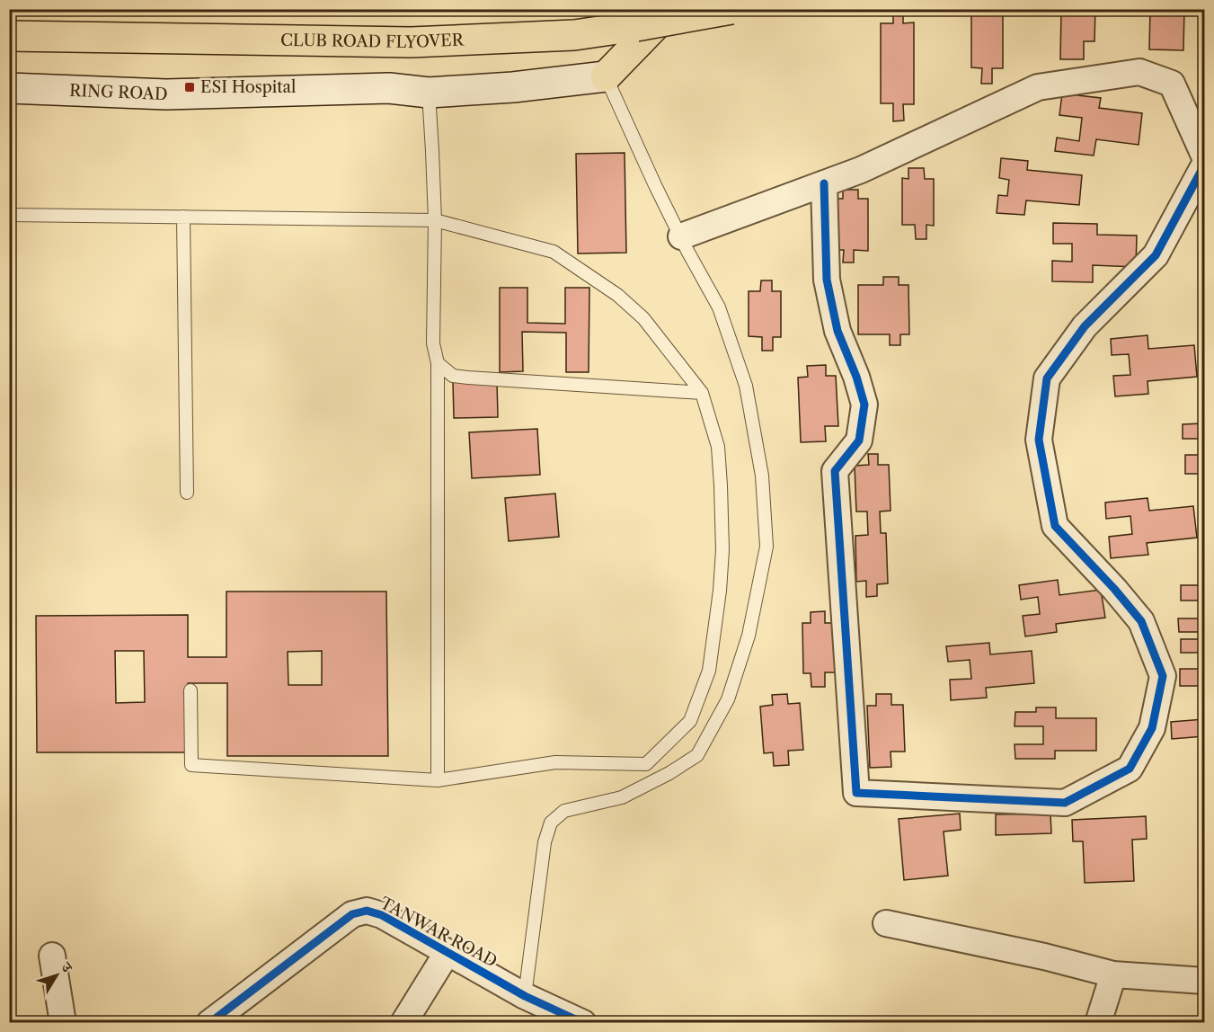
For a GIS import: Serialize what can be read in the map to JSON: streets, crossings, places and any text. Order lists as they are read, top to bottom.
{
  "streets": {
    "main road": ["CLUB ROAD FLYOVER", "RING ROAD"],
    "street": ["TANWAR ROAD"]
  },
  "places": {
    "transit": ["ESI Hospital"]
  },
  "north": "top right"
}
